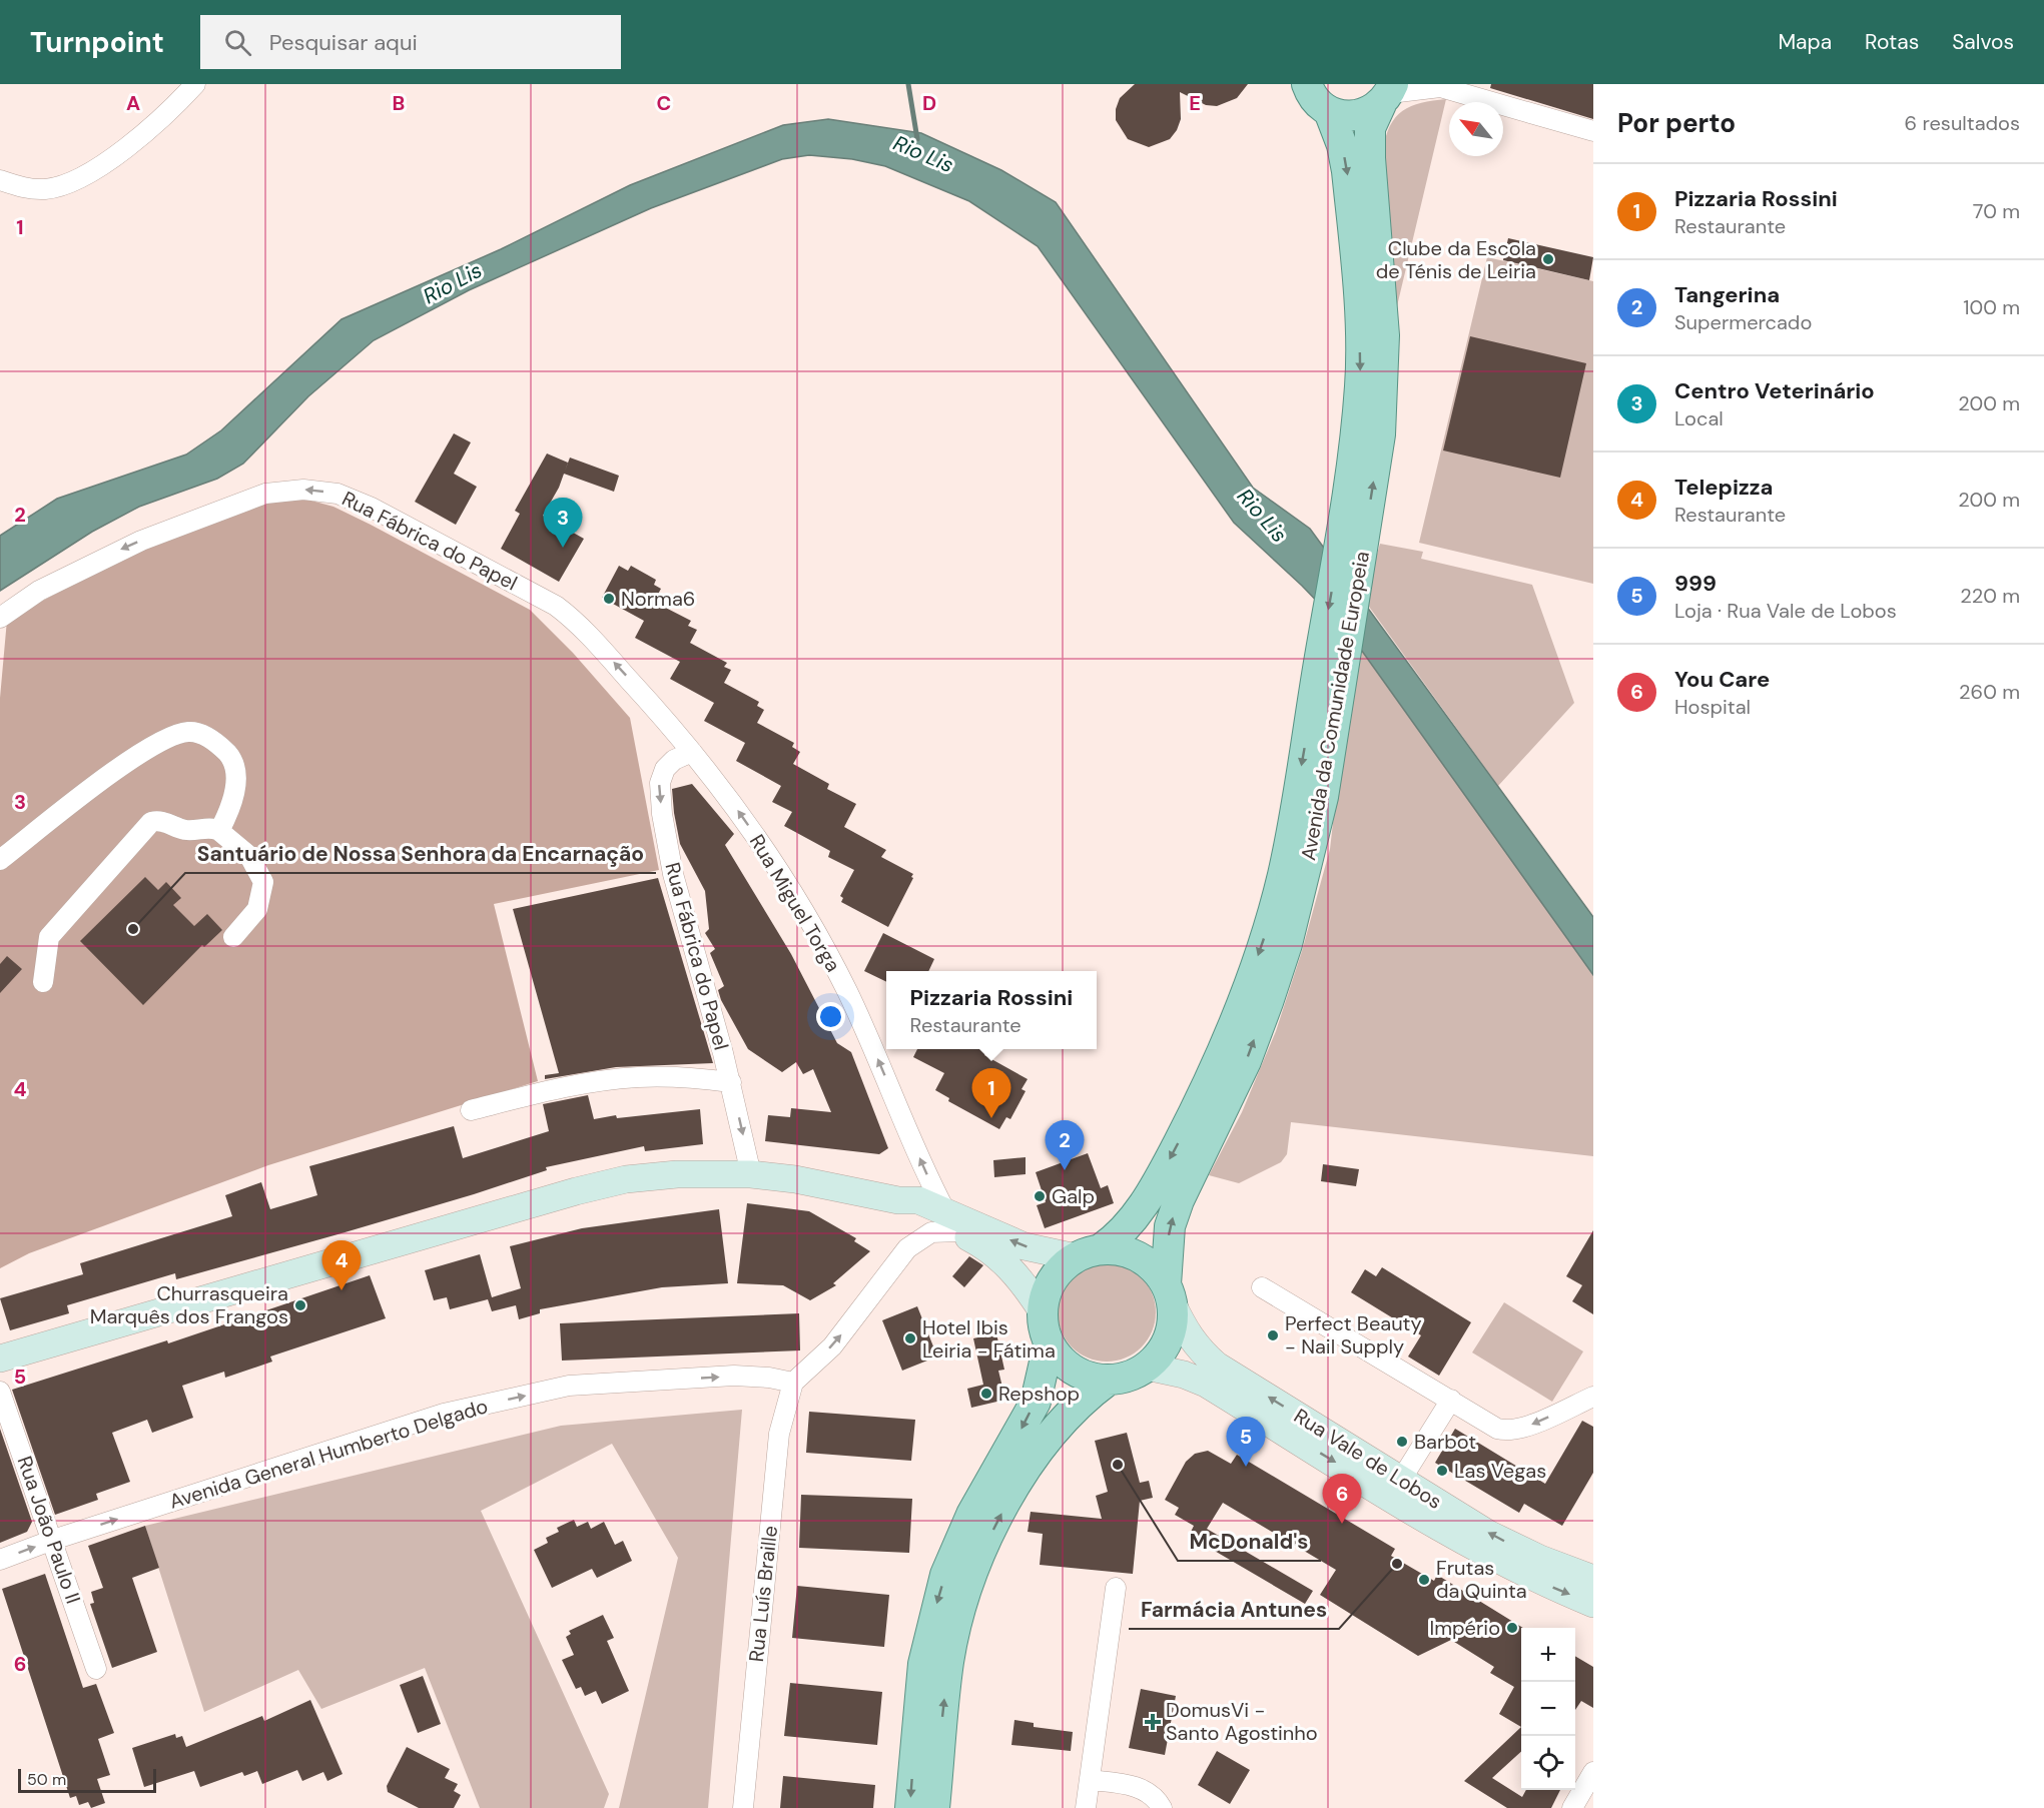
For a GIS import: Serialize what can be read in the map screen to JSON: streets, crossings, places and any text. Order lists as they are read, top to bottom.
{
  "streets": {
    "main road": ["Avenida da Comunidade Europeia", "Rua Vale de Lobos"],
    "street": [
      "Rua Fábrica do Papel",
      "Rua Miguel Torga",
      "Avenida General Humberto Delgado",
      "Rua João Paulo II",
      "Rua Luís Braille"
    ]
  },
  "crossings": [
    ["Rua Fábrica do Papel", "Rua Miguel Torga"],
    ["Avenida da Comunidade Europeia", "Rua Vale de Lobos"],
    ["Avenida General Humberto Delgado", "Rua João Paulo II"],
    ["Avenida General Humberto Delgado", "Rua Luís Braille"]
  ],
  "one_way": ["Rua Miguel Torga", "Avenida General Humberto Delgado"],
  "water": ["Rio Lis"],
  "places": {
    "other": [
      "Clube da Escola de Ténis de Leiria",
      "Norma6",
      "Santuário de Nossa Senhora da Encarnação",
      "Galp",
      "Churrasqueira Marquês dos Frangos",
      "Perfect Beauty - Nail Supply",
      "Hotel Ibis Leiria - Fátima",
      "Repshop",
      "Barbot",
      "McDonald's",
      "Las Vegas",
      "Farmácia Antunes",
      "Frutas da Quinta",
      "Império"
    ],
    "health": ["DomusVi - Santo Agostinho"]
  },
  "scale_bar": "50 m",
  "north": "top left",
  "page": {
    "header": "Turnpoint",
    "search": "Pesquisar aqui",
    "nav": ["Mapa", "Rotas", "Salvos"],
    "heading": ["Por perto", "6 resultados"],
    "list": [
      {
        "mark": "1",
        "name": "Pizzaria Rossini",
        "note": "Restaurante",
        "value": "70 m"
      },
      {
        "mark": "2",
        "name": "Tangerina",
        "note": "Supermercado",
        "value": "100 m"
      },
      {
        "mark": "3",
        "name": "Centro Veterinário",
        "note": "Local",
        "value": "200 m"
      },
      {
        "mark": "4",
        "name": "Telepizza",
        "note": "Restaurante",
        "value": "200 m"
      },
      {
        "mark": "5",
        "name": "999",
        "note": "Loja · Rua Vale de Lobos",
        "value": "220 m"
      },
      {
        "mark": "6",
        "name": "You Care",
        "note": "Hospital",
        "value": "260 m"
      }
    ],
    "pins": [
      "3",
      "1",
      "2",
      "4",
      "5",
      "6"
    ],
    "popup": ["Pizzaria Rossini", "Restaurante"],
    "map_buttons": ["+", "−"],
    "scale": "50 m"
  },
  "grid": {
    "columns": [
      "A",
      "B",
      "C",
      "D",
      "E"
    ],
    "rows": [
      "1",
      "2",
      "3",
      "4",
      "5",
      "6"
    ]
  }
}
